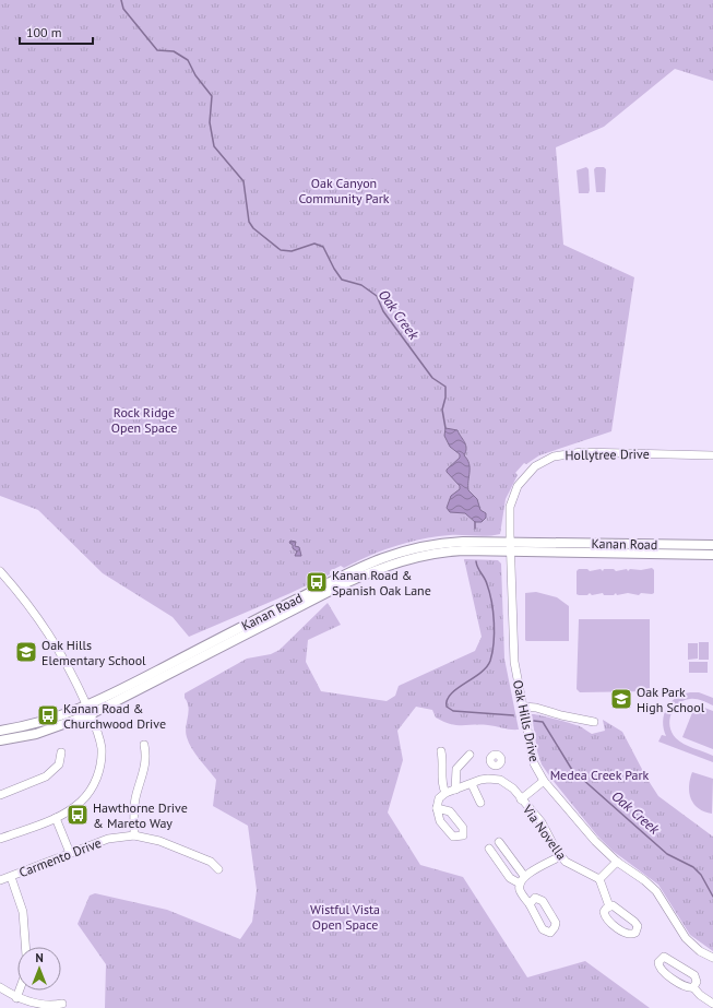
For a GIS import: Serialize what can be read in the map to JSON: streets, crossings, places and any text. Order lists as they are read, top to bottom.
{
  "streets": {
    "main road": ["Kanan Road"],
    "street": [
      "Hollytree Drive",
      "Oak Hills Drive",
      "Via Novella",
      "Carmento Drive"
    ]
  },
  "crossings": [
    ["Hollytree Drive", "Kanan Road"],
    ["Hollytree Drive", "Oak Hills Drive"],
    ["Kanan Road", "Oak Hills Drive"]
  ],
  "water": ["Oak Creek"],
  "parks": [
    "Oak Canyon Community Park",
    "Rock Ridge Open Space",
    "Medea Creek Park",
    "Wistful Vista Open Space"
  ],
  "places": {
    "bus stop": ["Kanan Road & Spanish Oak Lane", "Kanan Road & Churchwood Drive", "Hawthorne Drive & Mareto Way"],
    "school or university": ["Oak Hills Elementary School", "Oak Park High School"]
  },
  "scale_bar": "100 m",
  "north": "top"
}
